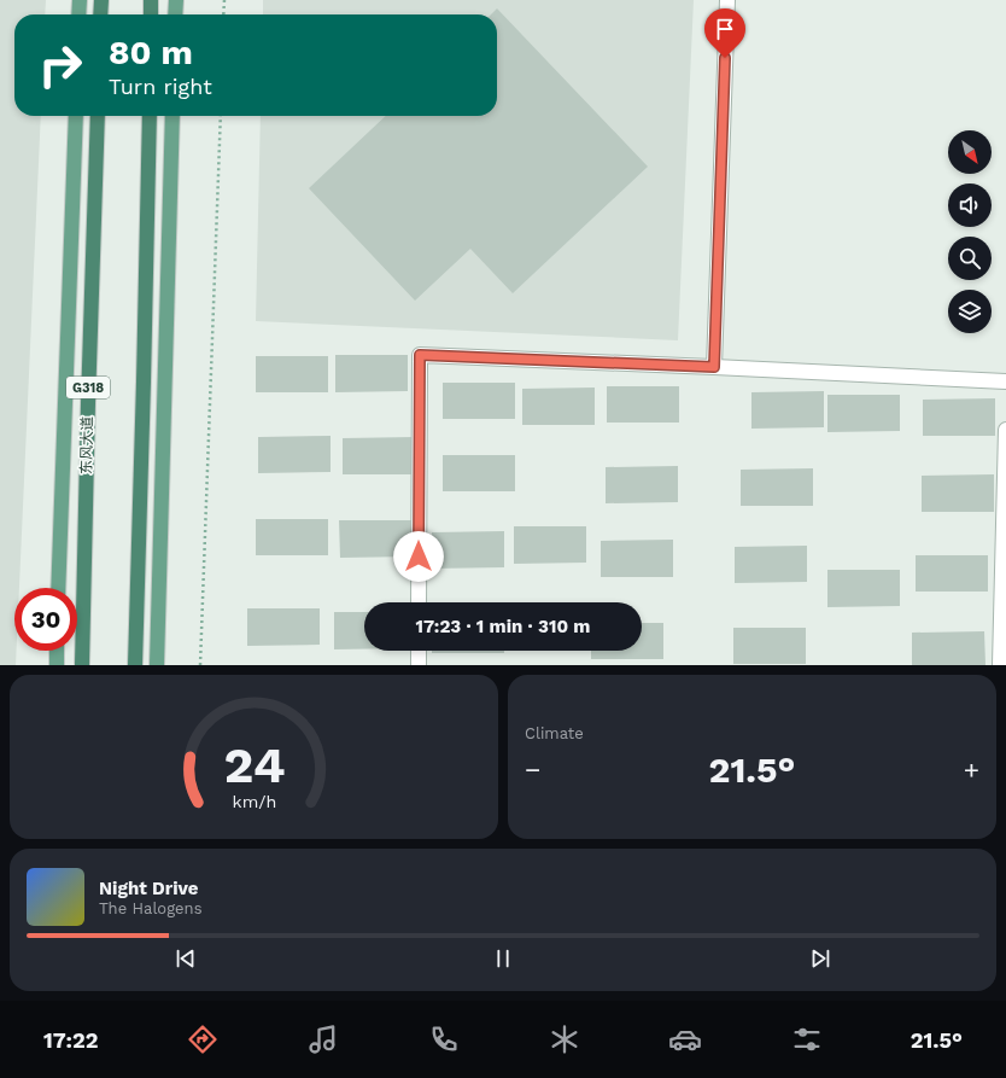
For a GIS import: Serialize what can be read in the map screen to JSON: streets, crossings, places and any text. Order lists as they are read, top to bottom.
{
  "streets": {
    "highway": ["G318", "东风大道"]
  },
  "north": "bottom right",
  "page": {
    "turn": ["80 m", "Turn right"],
    "limit": "30",
    "trip": "17:23 · 1 min · 310 m",
    "tile": "Climate",
    "heat": ["−", "21.5°", "+"],
    "song": ["Night Drive", "The Halogens"],
    "tabs": ["17:22", "21.5°"],
    "gauge": ["24", "km/h"]
  }
}
